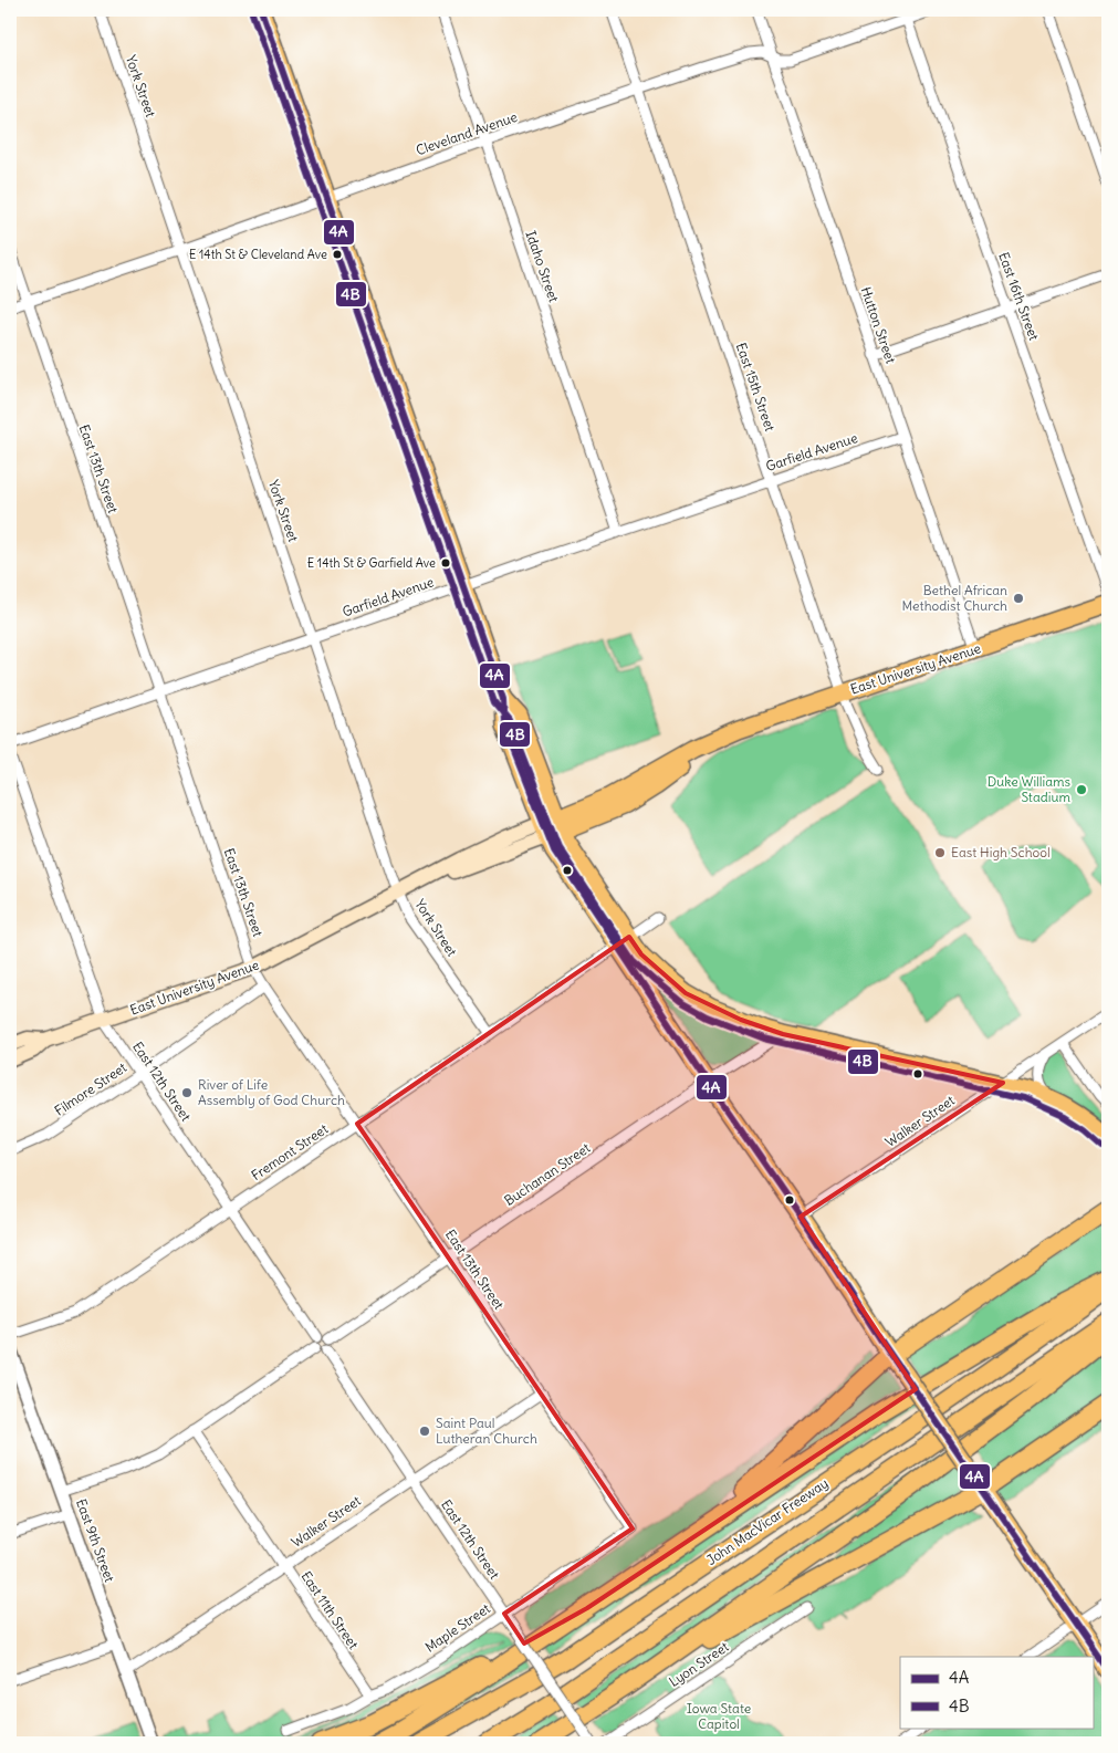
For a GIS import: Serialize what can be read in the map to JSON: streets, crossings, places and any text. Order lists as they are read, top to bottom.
{
  "streets": {
    "highway": ["John MacVicar Freeway"],
    "main road": ["East University Avenue"],
    "street": [
      "York Street",
      "Cleveland Avenue",
      "Idaho Street",
      "East 16th Street",
      "Hutton Street",
      "East 15th Street",
      "Garfield Avenue",
      "East 13th Street",
      "East 12th Street",
      "Filmore Street",
      "Walker Street",
      "Fremont Street",
      "Buchanan Street",
      "East 9th Street",
      "East 11th Street",
      "Maple Street",
      "Lyon Street"
    ]
  },
  "crossings": [
    ["York Street", "Cleveland Avenue"],
    ["York Street", "Garfield Avenue"],
    ["York Street", "East University Avenue"],
    ["York Street", "Fremont Street"],
    ["Cleveland Avenue", "Idaho Street"],
    ["Cleveland Avenue", "East 16th Street"],
    ["Cleveland Avenue", "Hutton Street"],
    ["Cleveland Avenue", "East 15th Street"],
    ["Cleveland Avenue", "East 13th Street"],
    ["Idaho Street", "Garfield Avenue"],
    ["Hutton Street", "Garfield Avenue"],
    ["Hutton Street", "East University Avenue"],
    ["East 15th Street", "Garfield Avenue"],
    ["East 15th Street", "East University Avenue"],
    ["Garfield Avenue", "East 13th Street"],
    ["East 13th Street", "East University Avenue"],
    ["East 13th Street", "Filmore Street"],
    ["East 13th Street", "Walker Street"],
    ["East 13th Street", "Fremont Street"],
    ["East 13th Street", "Buchanan Street"],
    ["East 13th Street", "Maple Street"],
    ["East University Avenue", "East 12th Street"],
    ["East 12th Street", "Filmore Street"],
    ["East 12th Street", "Walker Street"],
    ["East 12th Street", "Fremont Street"],
    ["East 12th Street", "Buchanan Street"],
    ["East 12th Street", "Maple Street"],
    ["Walker Street", "East 9th Street"],
    ["Walker Street", "East 11th Street"],
    ["East 11th Street", "Maple Street"]
  ],
  "parks": ["Iowa State Capitol"],
  "places": [
    "E 14th St & Cleveland Ave",
    "E 14th St & Garfield Ave",
    "Bethel African Methodist Church",
    "Duke Williams Stadium",
    "East High School",
    "River of Life Assembly of God Church",
    "Saint Paul Lutheran Church"
  ],
  "lines": ["transit line 4A", "transit line 4B"],
  "legend": ["4A", "4B"]
}
